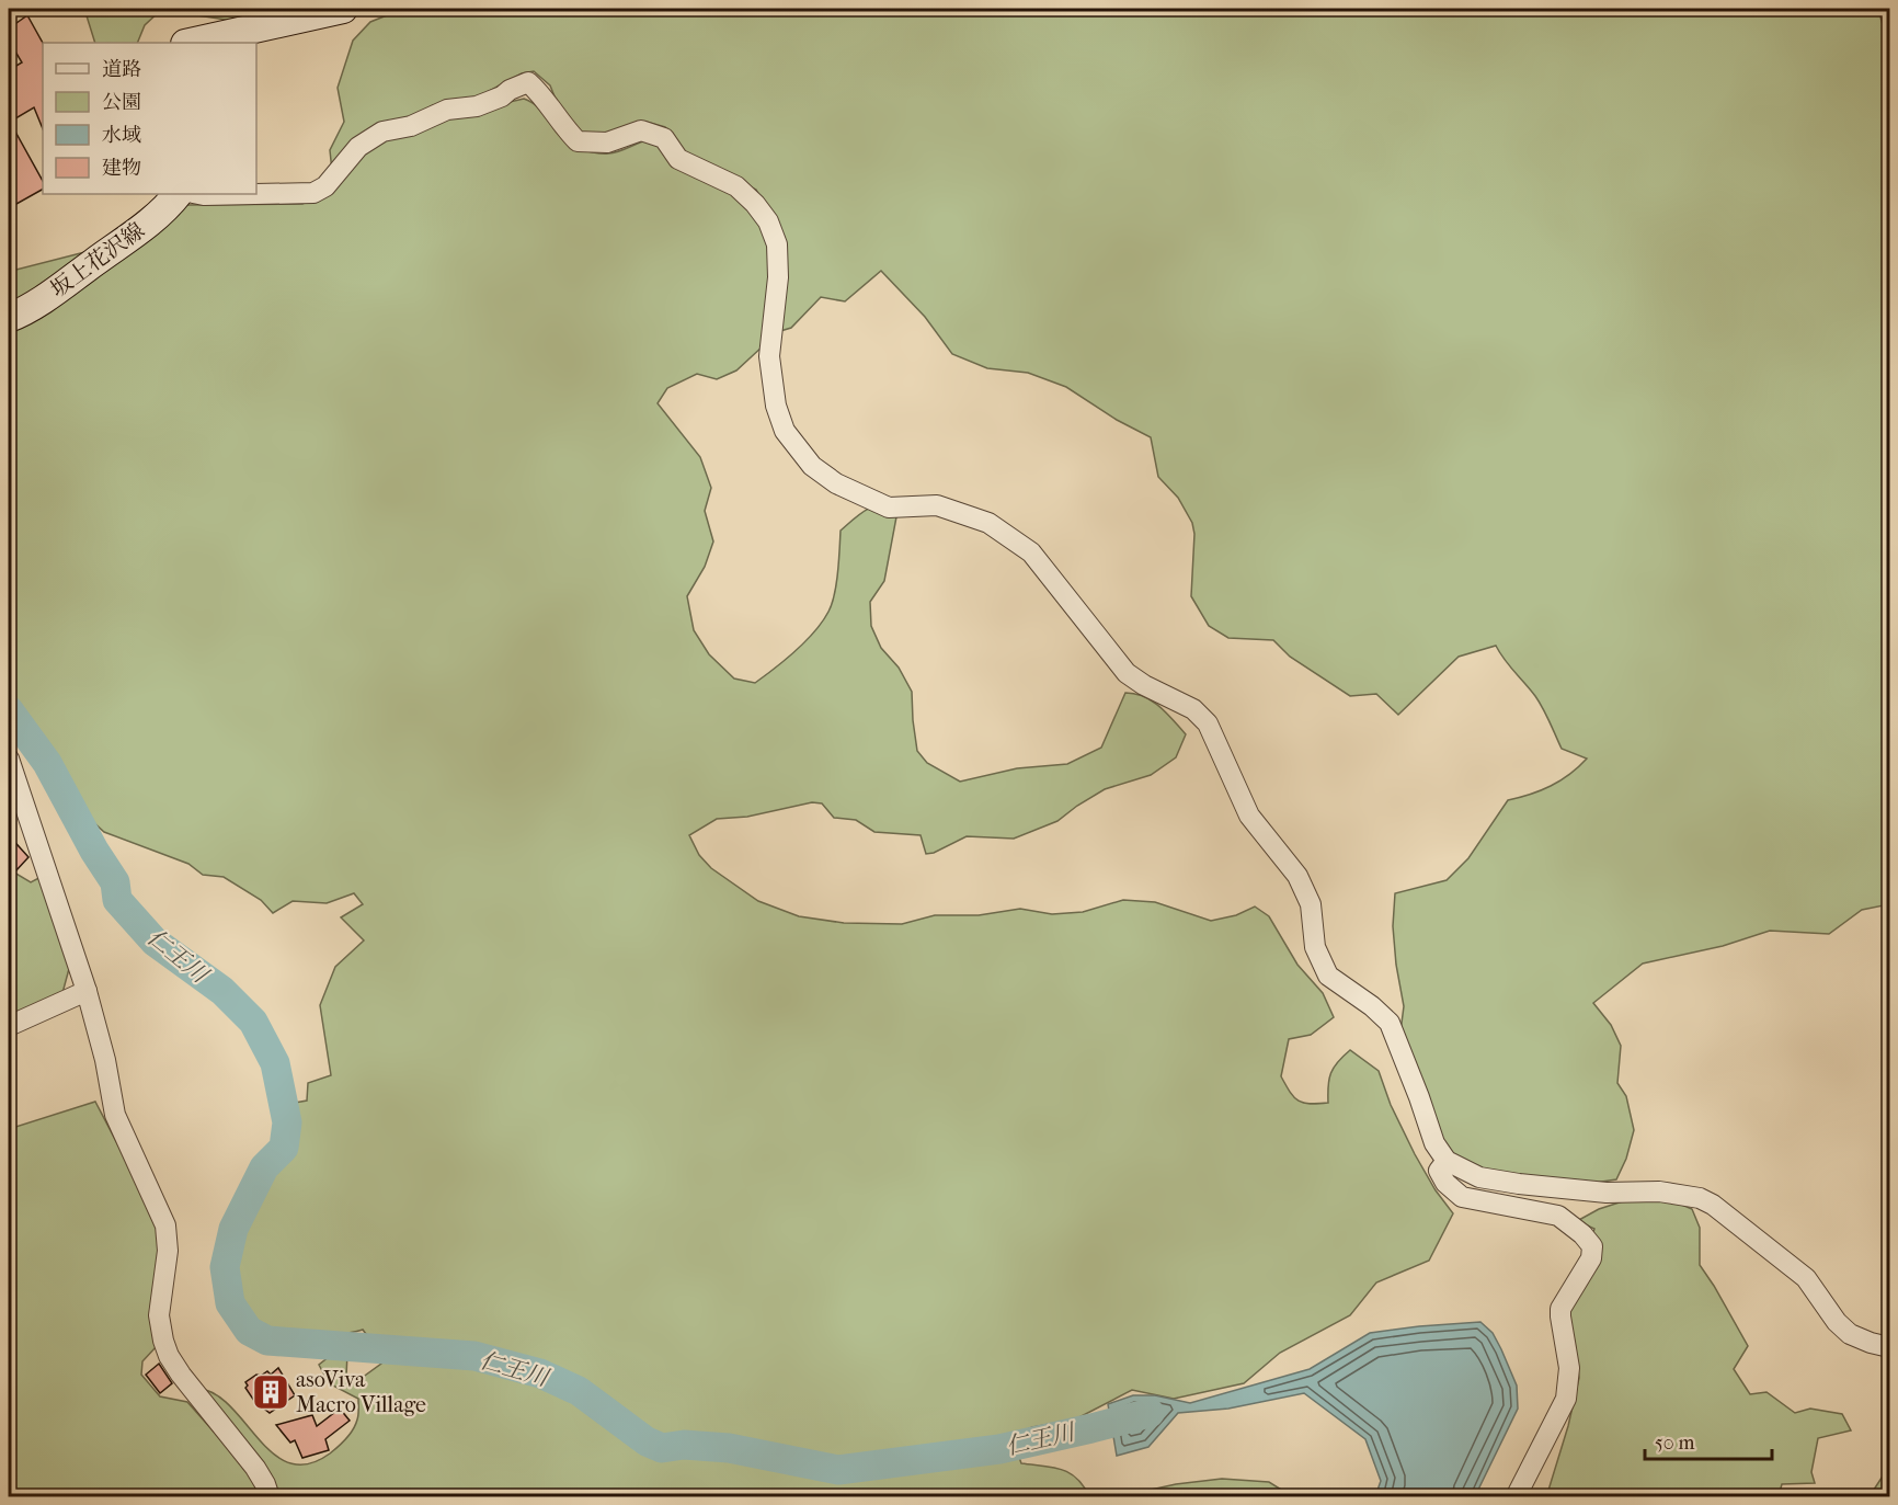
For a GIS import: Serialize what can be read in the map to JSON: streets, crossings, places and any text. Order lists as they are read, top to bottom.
{
  "streets": {
    "main road": ["坂上花沢線"]
  },
  "water": ["仁王川"],
  "places": {
    "building": ["asoViva Macro Village"]
  },
  "legend": [
    "道路",
    "公園",
    "水域",
    "建物"
  ],
  "scale_bar": "50 m"
}
